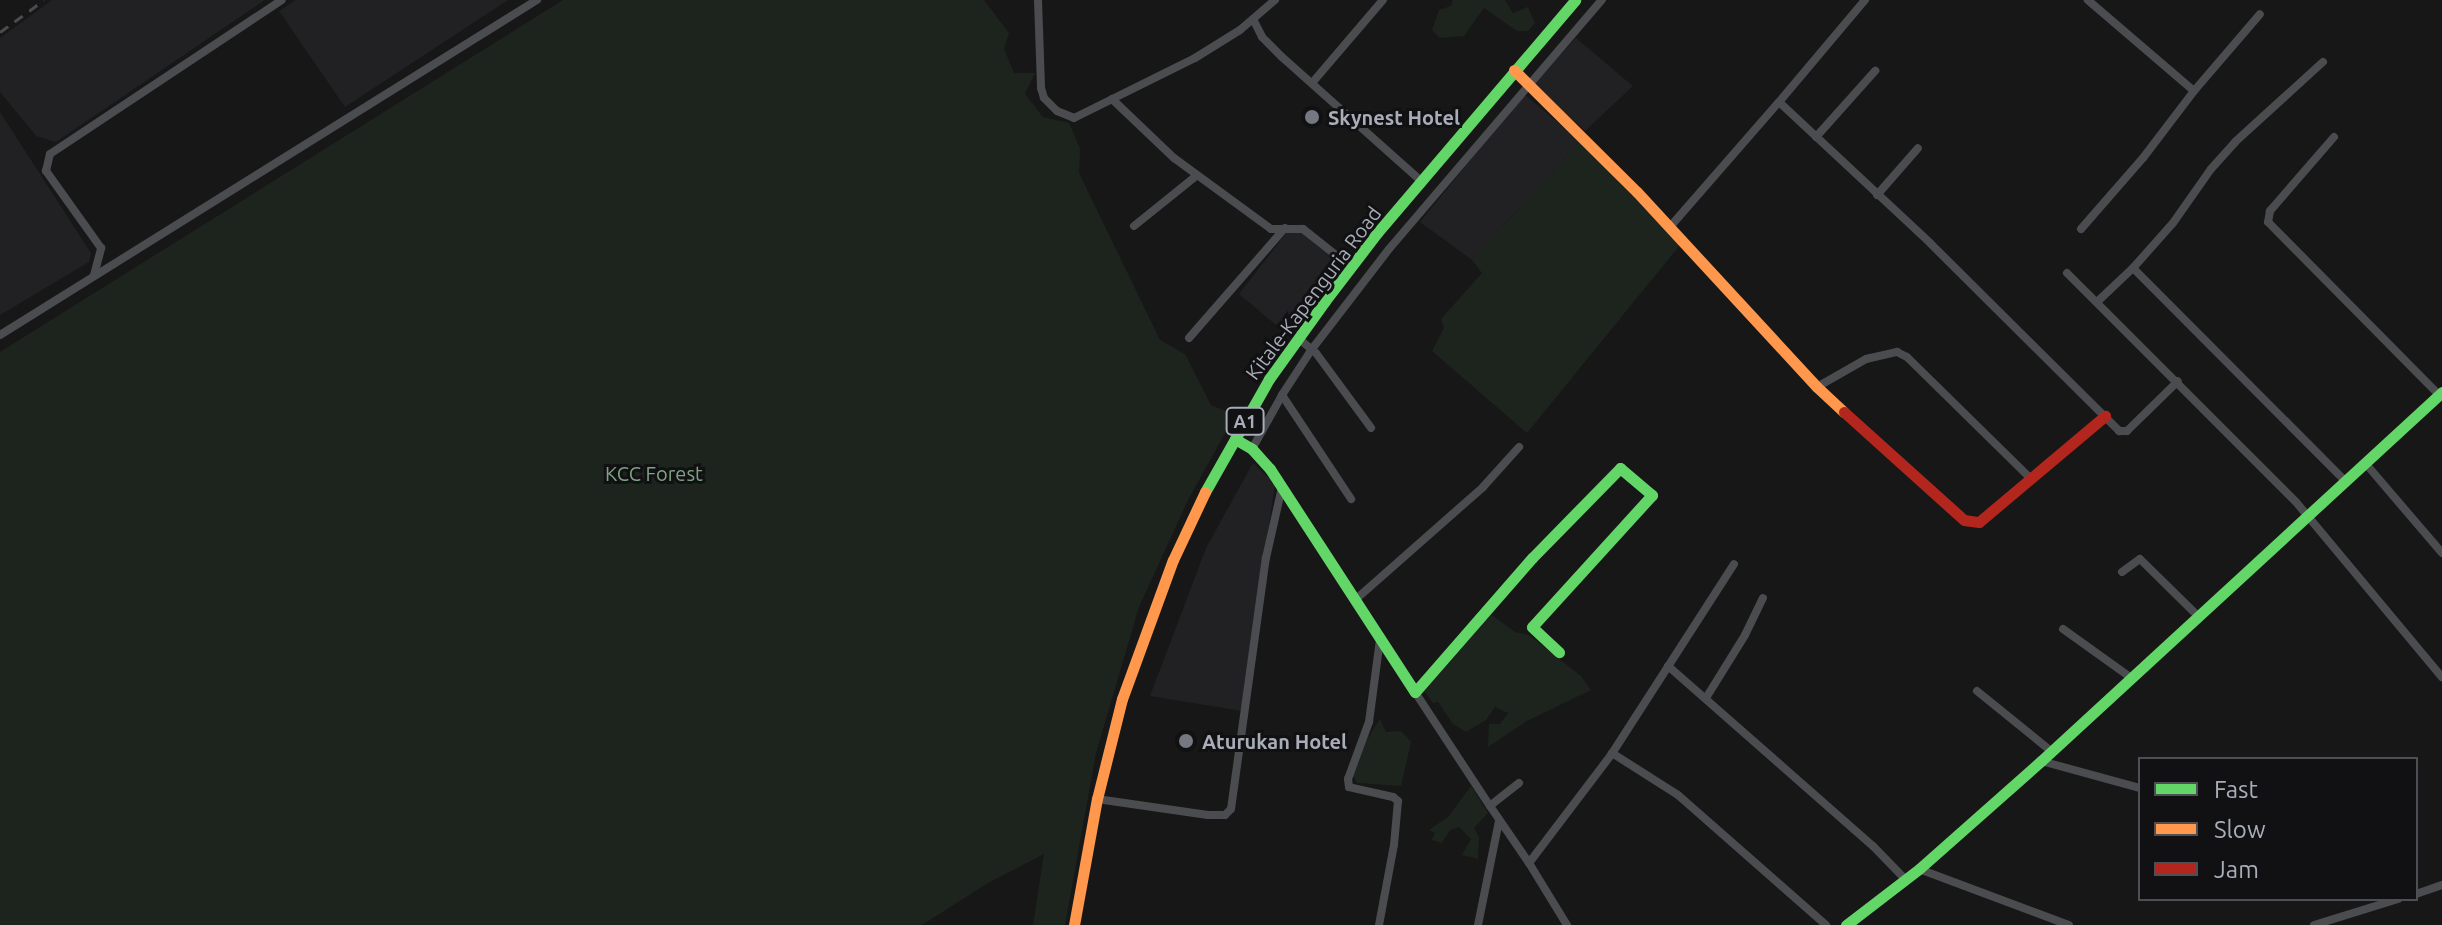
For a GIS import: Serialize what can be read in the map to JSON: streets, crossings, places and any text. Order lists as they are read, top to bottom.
{
  "streets": {
    "main road": ["Kitale-Kapenguria Road", "A1"]
  },
  "parks": ["KCC Forest"],
  "places": ["Skynest Hotel", "Aturukan Hotel"],
  "legend": ["Fast", "Slow", "Jam"]
}
